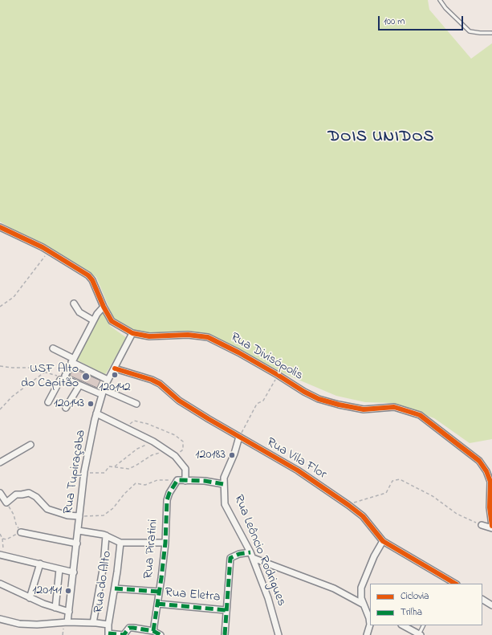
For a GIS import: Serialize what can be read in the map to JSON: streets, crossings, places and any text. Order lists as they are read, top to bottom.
{
  "streets": {
    "street": [
      "Rua Divisópolis",
      "Rua Vila Flor",
      "Rua Tupiraçaba",
      "Rua Piratini",
      "Rua Leôncio Rodrigues",
      "Rua do Alto",
      "Rua Eletra"
    ]
  },
  "crossings": [
    ["Rua Divisópolis", "Rua Tupiraçaba"],
    ["Rua Vila Flor", "Rua Tupiraçaba"],
    ["Rua Vila Flor", "Rua Leôncio Rodrigues"],
    ["Rua Piratini", "Rua Eletra"]
  ],
  "districts": ["DOIS UNIDOS"],
  "places": [
    "120142",
    "USF Alto do Capitão",
    "120143",
    "120183",
    "120141"
  ],
  "legend": ["Ciclovia", "Trilha"],
  "scale_bar": "100 m"
}
